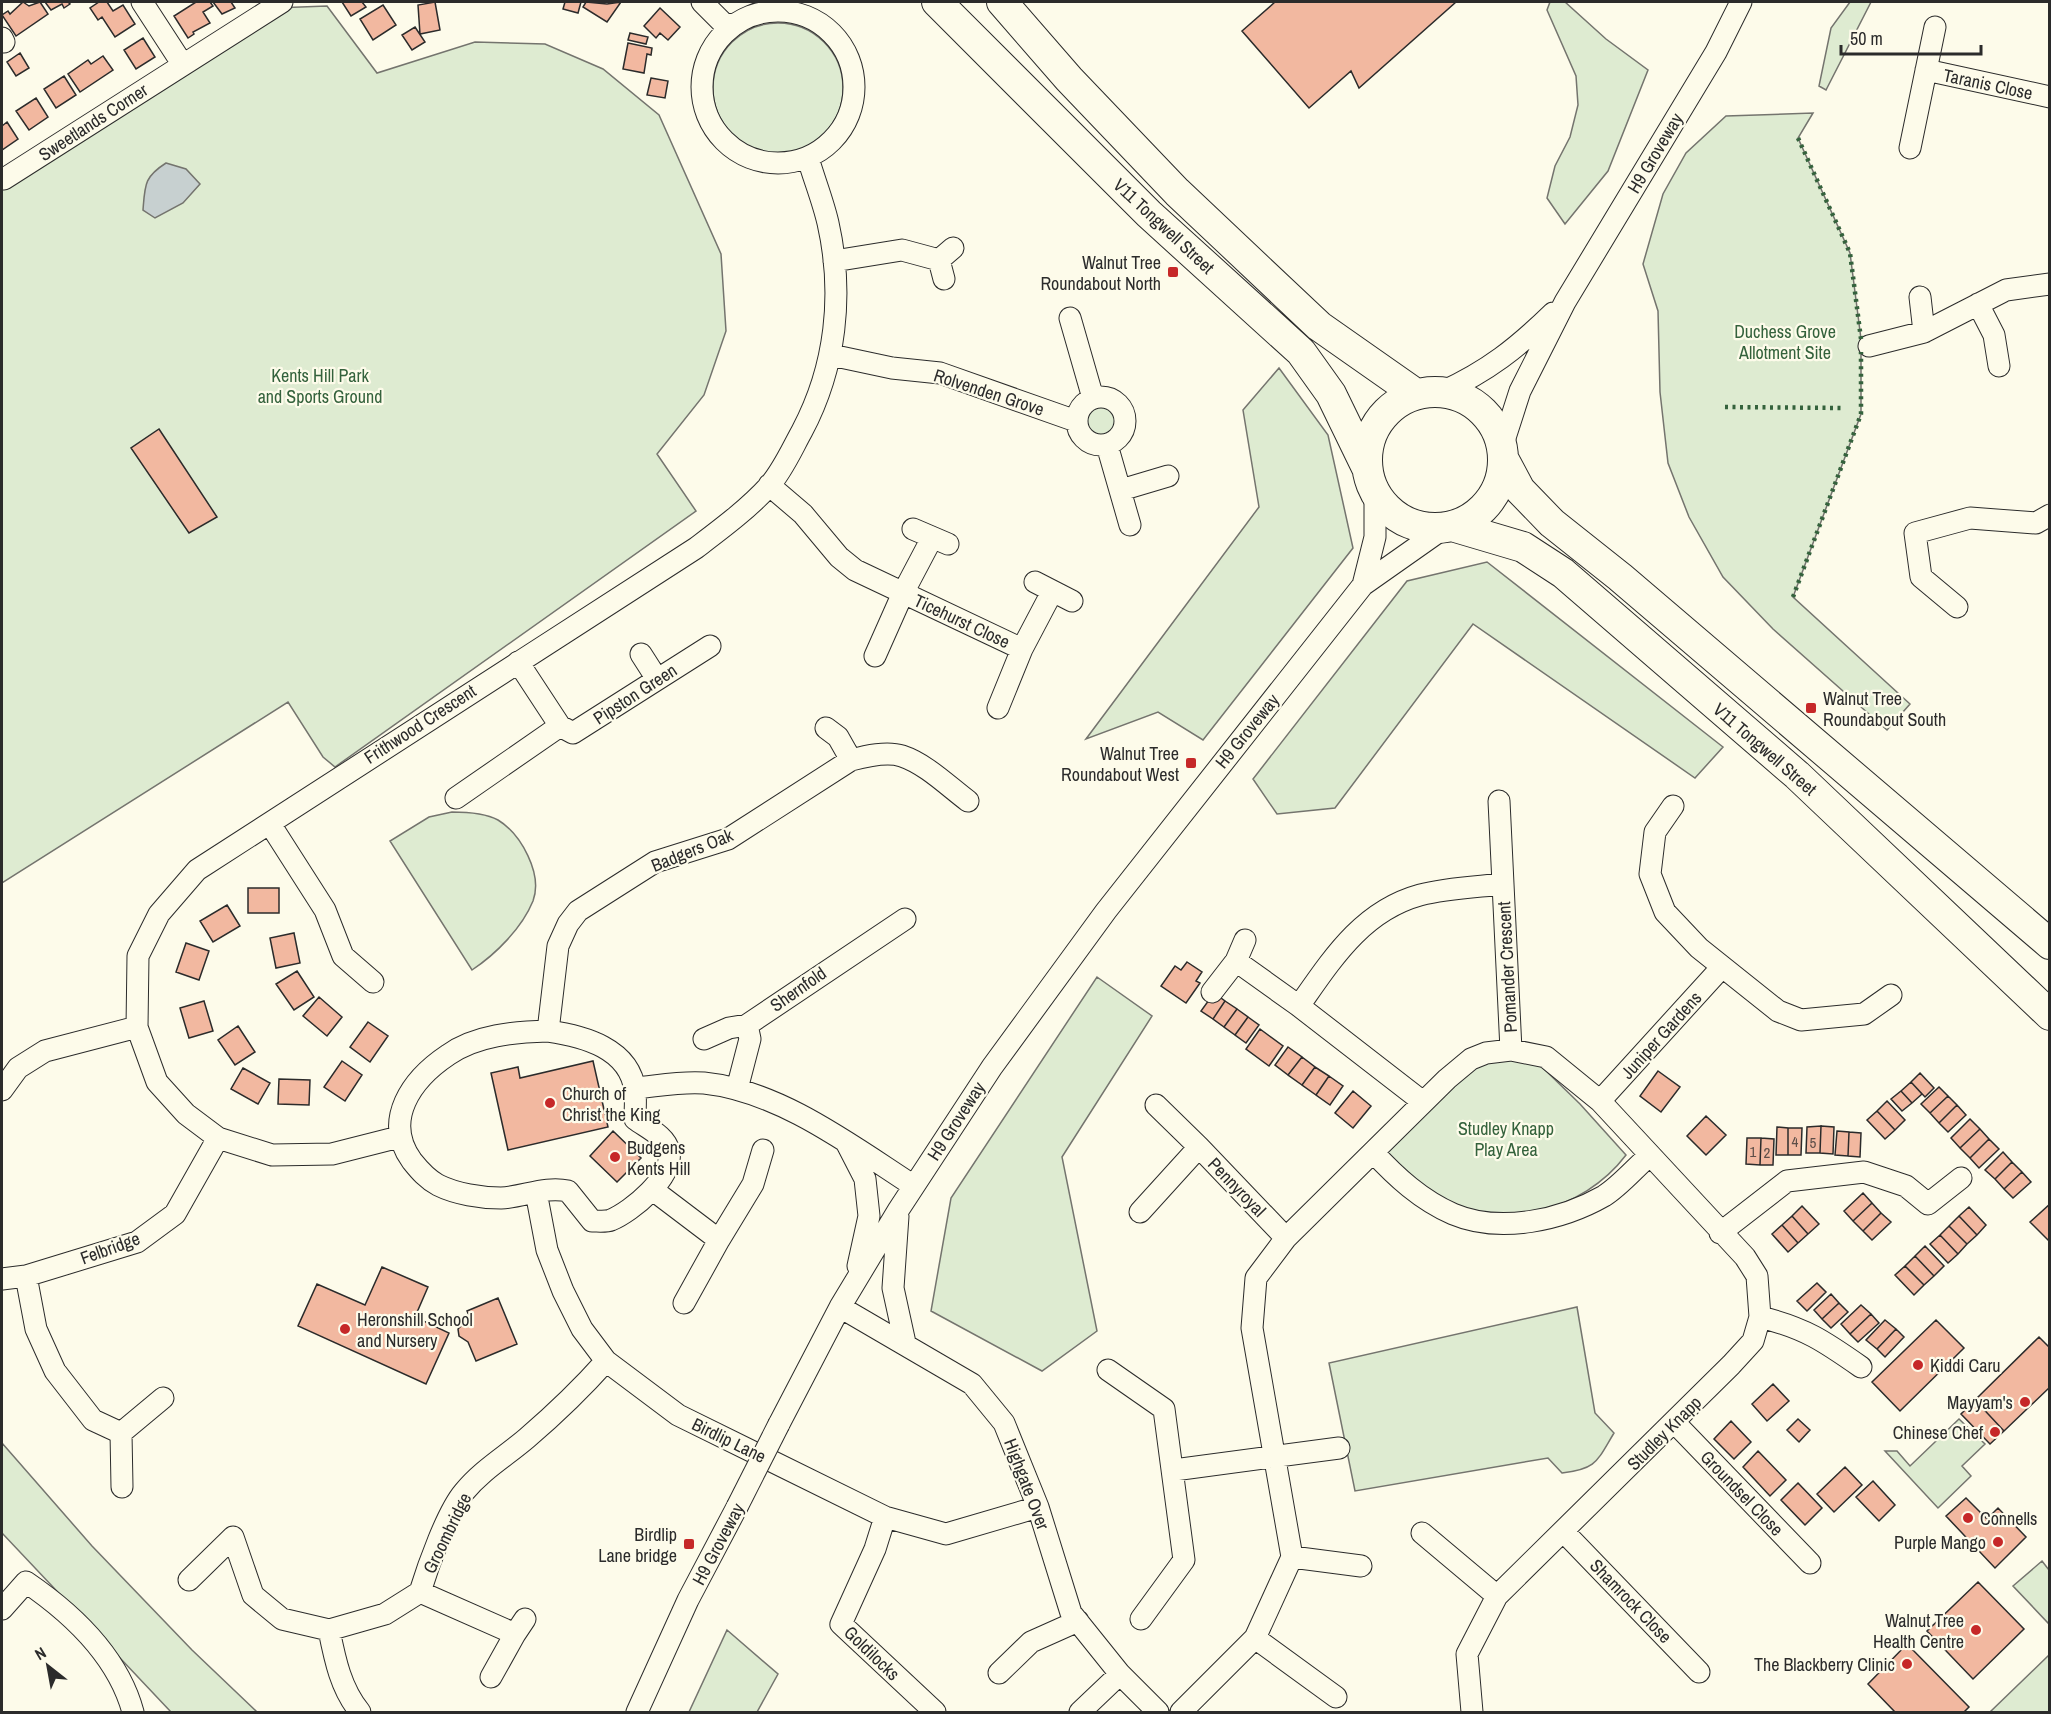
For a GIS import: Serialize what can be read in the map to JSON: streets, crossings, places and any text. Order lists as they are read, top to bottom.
{
  "streets": {
    "highway": ["V11 Tongwell Street"],
    "street": [
      "Taranis Close",
      "Sweetlands Corner",
      "H9 Groveway",
      "Rolvenden Grove",
      "Ticehurst Close",
      "Pipston Green",
      "Frithwood Crescent",
      "Badgers Oak",
      "Pomander Crescent",
      "Shernfold",
      "Juniper Gardens",
      "Pennyroyal",
      "Felbridge",
      "Studley Knapp",
      "Birdlip Lane",
      "Highgate Over",
      "Groundsel Close",
      "Groombridge",
      "Shamrock Close",
      "Goldilocks"
    ]
  },
  "crossings": [
    ["H9 Groveway", "V11 Tongwell Street"],
    ["H9 Groveway", "Highgate Over"],
    ["Rolvenden Grove", "Frithwood Crescent"],
    ["Ticehurst Close", "Frithwood Crescent"],
    ["Frithwood Crescent", "Felbridge"],
    ["Pomander Crescent", "Studley Knapp"],
    ["Juniper Gardens", "Studley Knapp"],
    ["Pennyroyal", "Studley Knapp"],
    ["Studley Knapp", "Groundsel Close"],
    ["Studley Knapp", "Shamrock Close"],
    ["Birdlip Lane", "Highgate Over"],
    ["Birdlip Lane", "Groombridge"],
    ["Birdlip Lane", "Goldilocks"]
  ],
  "parks": ["Duchess Grove Allotment Site", "Kents Hill Park and Sports Ground", "Studley Knapp Play Area"],
  "places": {
    "transit": [
      "Walnut Tree Roundabout North",
      "Walnut Tree Roundabout South",
      "Walnut Tree Roundabout West",
      "Birdlip Lane bridge"
    ],
    "other": [
      "Church of Christ the King",
      "Budgens Kents Hill",
      "Heronshill School and Nursery",
      "Kiddi Caru",
      "Mayyam's",
      "Chinese Chef",
      "Connells",
      "Purple Mango",
      "Walnut Tree Health Centre",
      "The Blackberry Clinic"
    ]
  },
  "house_numbers": [
    "4",
    "5",
    "1",
    "2"
  ],
  "scale_bar": "50 m",
  "north": "top left"
}
